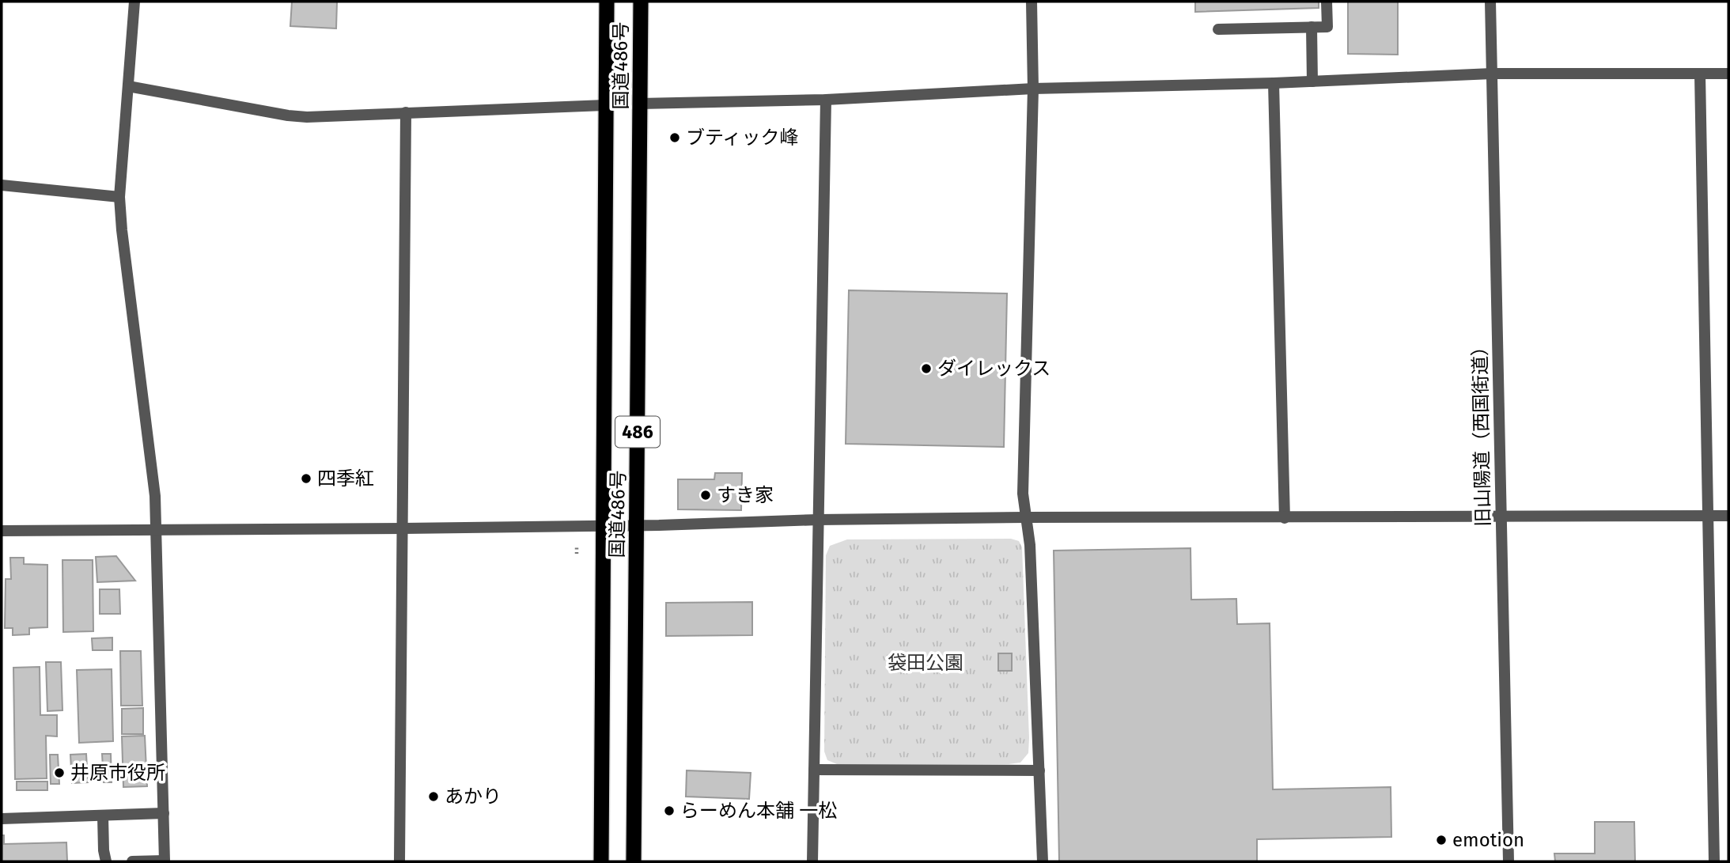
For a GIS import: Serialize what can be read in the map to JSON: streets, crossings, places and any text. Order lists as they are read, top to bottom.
{
  "streets": {
    "highway": ["国道486号", "486"],
    "street": ["旧山陽道（西国街道）"]
  },
  "parks": ["袋田公園"],
  "places": [
    "ブティック峰",
    "ダイレックス",
    "四季紅",
    "すき家",
    "井原市役所",
    "あかり",
    "らーめん本舗 一松",
    "emotion"
  ]
}
